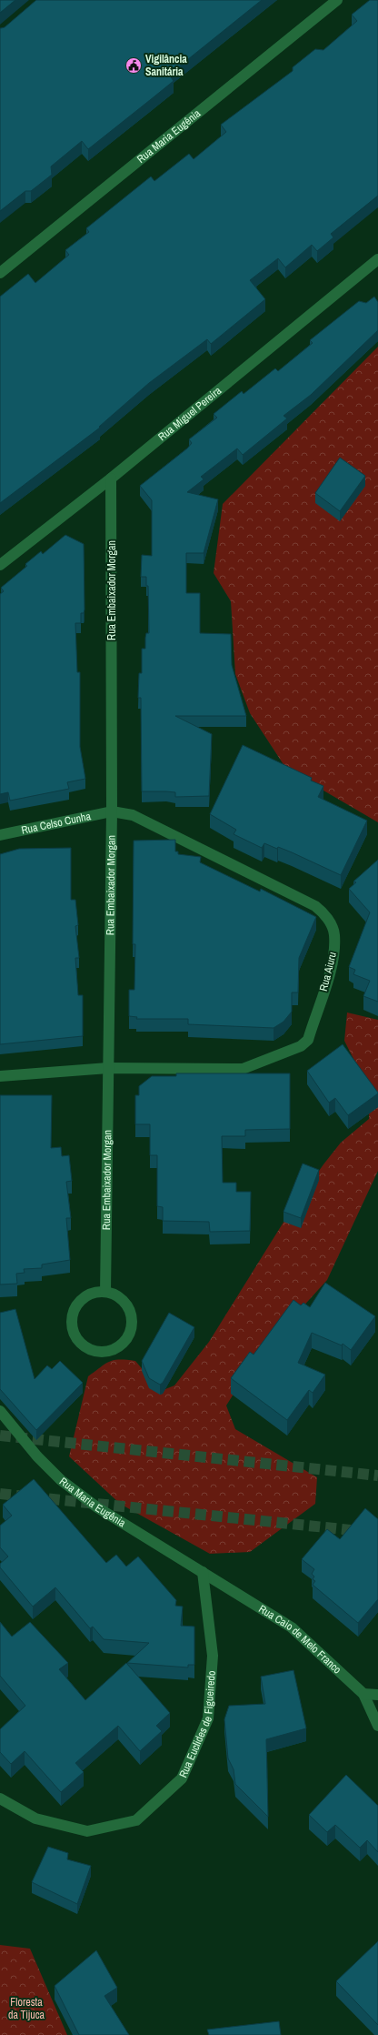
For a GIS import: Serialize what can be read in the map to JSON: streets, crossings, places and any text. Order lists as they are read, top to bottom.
{
  "streets": {
    "street": [
      "Rua Maria Eugênia",
      "Rua Miguel Pereira",
      "Rua Embaixador Morgan",
      "Rua Celso Cunha",
      "Rua Aiuru",
      "Rua Caio de Melo Franco",
      "Rua Euclides de Figueiredo"
    ]
  },
  "crossings": [
    ["Rua Maria Eugênia", "Rua Caio de Melo Franco"],
    ["Rua Maria Eugênia", "Rua Euclides de Figueiredo"],
    ["Rua Miguel Pereira", "Rua Embaixador Morgan"],
    ["Rua Embaixador Morgan", "Rua Celso Cunha"],
    ["Rua Embaixador Morgan", "Rua Aiuru"],
    ["Rua Celso Cunha", "Rua Aiuru"],
    ["Rua Caio de Melo Franco", "Rua Euclides de Figueiredo"]
  ],
  "parks": ["Floresta da Tijuca"],
  "places": {
    "public building": ["Vigilância Sanitária"]
  }
}
